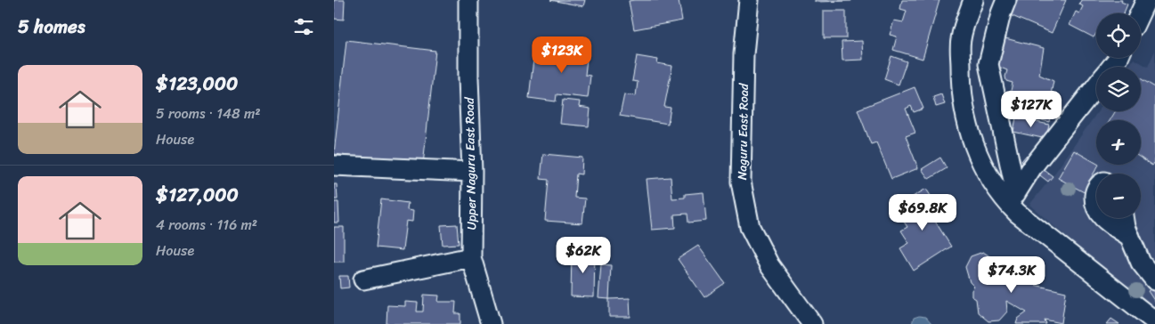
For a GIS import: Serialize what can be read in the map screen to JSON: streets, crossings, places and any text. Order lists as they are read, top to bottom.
{
  "streets": {
    "street": ["Naguru East Road", "Upper Naguru East Road"]
  },
  "page": {
    "heading": "5 homes",
    "map_buttons": ["+", "−"],
    "price": [
      "$123K",
      "$127K",
      "$69.8K",
      "$62K",
      "$74.3K"
    ],
    "list": [
      {
        "name": "$123,000",
        "note": "5 rooms · 148 m² · House"
      },
      {
        "name": "$127,000",
        "note": "4 rooms · 116 m² · House"
      }
    ]
  }
}
